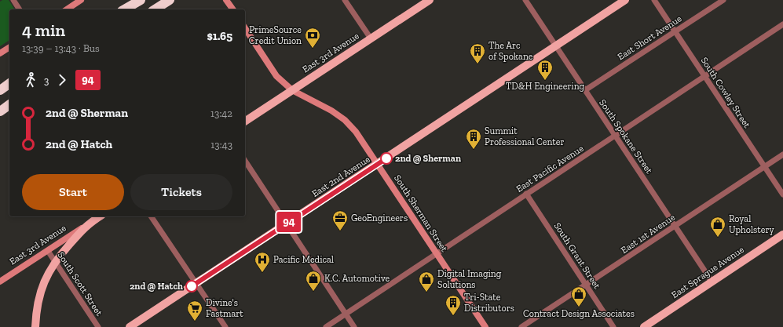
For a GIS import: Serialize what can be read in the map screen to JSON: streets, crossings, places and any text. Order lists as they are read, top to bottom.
{
  "streets": {
    "main road": ["East 3rd Avenue", "East 2nd Avenue", "East Sprague Avenue"],
    "street": [
      "East Short Avenue",
      "South Cowley Street",
      "South Spokane Street",
      "East Pacific Avenue",
      "South Sherman Street",
      "East 1st Avenue",
      "South Grant Street",
      "South Scott Street"
    ]
  },
  "crossings": [
    ["East Short Avenue", "South Cowley Street"],
    ["East Short Avenue", "South Spokane Street"],
    ["East 3rd Avenue", "South Sherman Street"],
    ["East 3rd Avenue", "South Scott Street"],
    ["South Cowley Street", "East Pacific Avenue"],
    ["South Cowley Street", "East 1st Avenue"],
    ["South Spokane Street", "East Pacific Avenue"],
    ["South Spokane Street", "East 2nd Avenue"],
    ["South Spokane Street", "East 1st Avenue"],
    ["South Spokane Street", "East Sprague Avenue"],
    ["East Pacific Avenue", "South Sherman Street"],
    ["East Pacific Avenue", "South Grant Street"],
    ["East 2nd Avenue", "South Sherman Street"],
    ["East 1st Avenue", "South Grant Street"]
  ],
  "places": {
    "bank": ["PrimeSource Credit Union"],
    "building": [
      "The Arc of Spokane",
      "TD&H Engineering",
      "Summit Professional Center",
      "Tri-State Distributors"
    ],
    "other": ["2nd @ Sherman", "2nd @ Hatch"],
    "office": ["GeoEngineers"],
    "shop": [
      "Royal Upholstery",
      "K.C. Automotive",
      "Digital Imaging Solutions",
      "Contract Design Associates"
    ],
    "hospital": ["Pacific Medical"],
    "supermarket": ["Divine's Fastmart"]
  },
  "lines": ["bus line 94"],
  "page": {
    "on_map": "94",
    "heading": ["4 min", "13:39 – 13:43 · Bus", "$1.65"],
    "legs": ["3", "94"],
    "list": [
      {
        "name": "2nd @ Sherman",
        "value": "13:42"
      },
      {
        "name": "2nd @ Hatch",
        "value": "13:43"
      }
    ],
    "buttons": ["Start", "Tickets"]
  }
}
